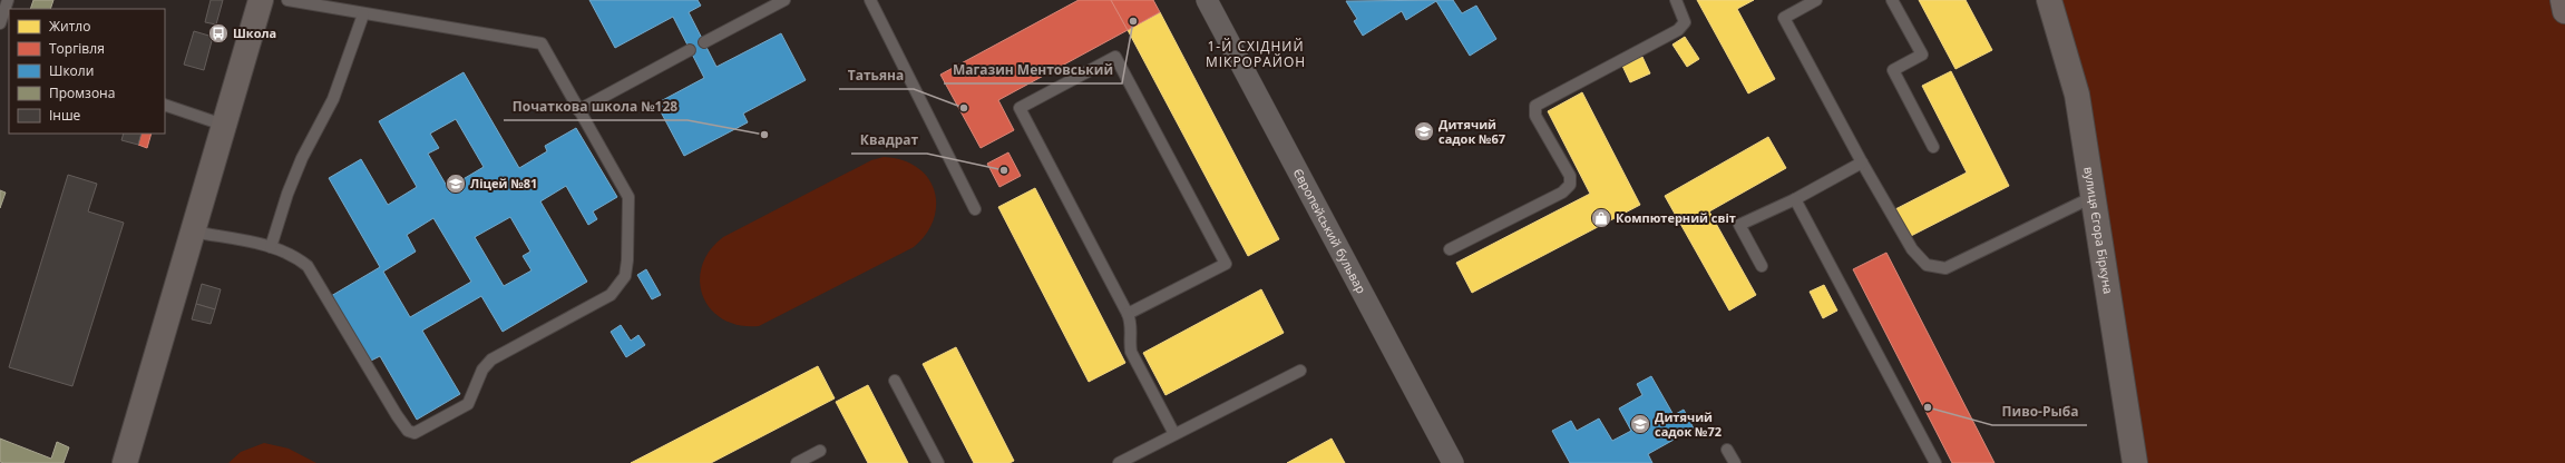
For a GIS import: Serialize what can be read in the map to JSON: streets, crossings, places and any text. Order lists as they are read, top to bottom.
{
  "streets": {
    "street": ["вулиця Єгора Біркуна", "Європейський бульвар"]
  },
  "districts": ["1-Й СХІДНИЙ МІКРОРАЙОН"],
  "places": {
    "other": [
      "Магазин Ментовський",
      "Татьяна",
      "Початкова школа №128",
      "Квадрат",
      "Пиво-Рыба"
    ],
    "bus stop": ["Школа"],
    "school or university": ["Дитячий садок №67", "Ліцей №81", "Дитячий садок №72"],
    "shop": ["Компютерний світ"]
  },
  "legend": [
    "Житло",
    "Торгівля",
    "Школи",
    "Промзона",
    "Інше"
  ]
}
